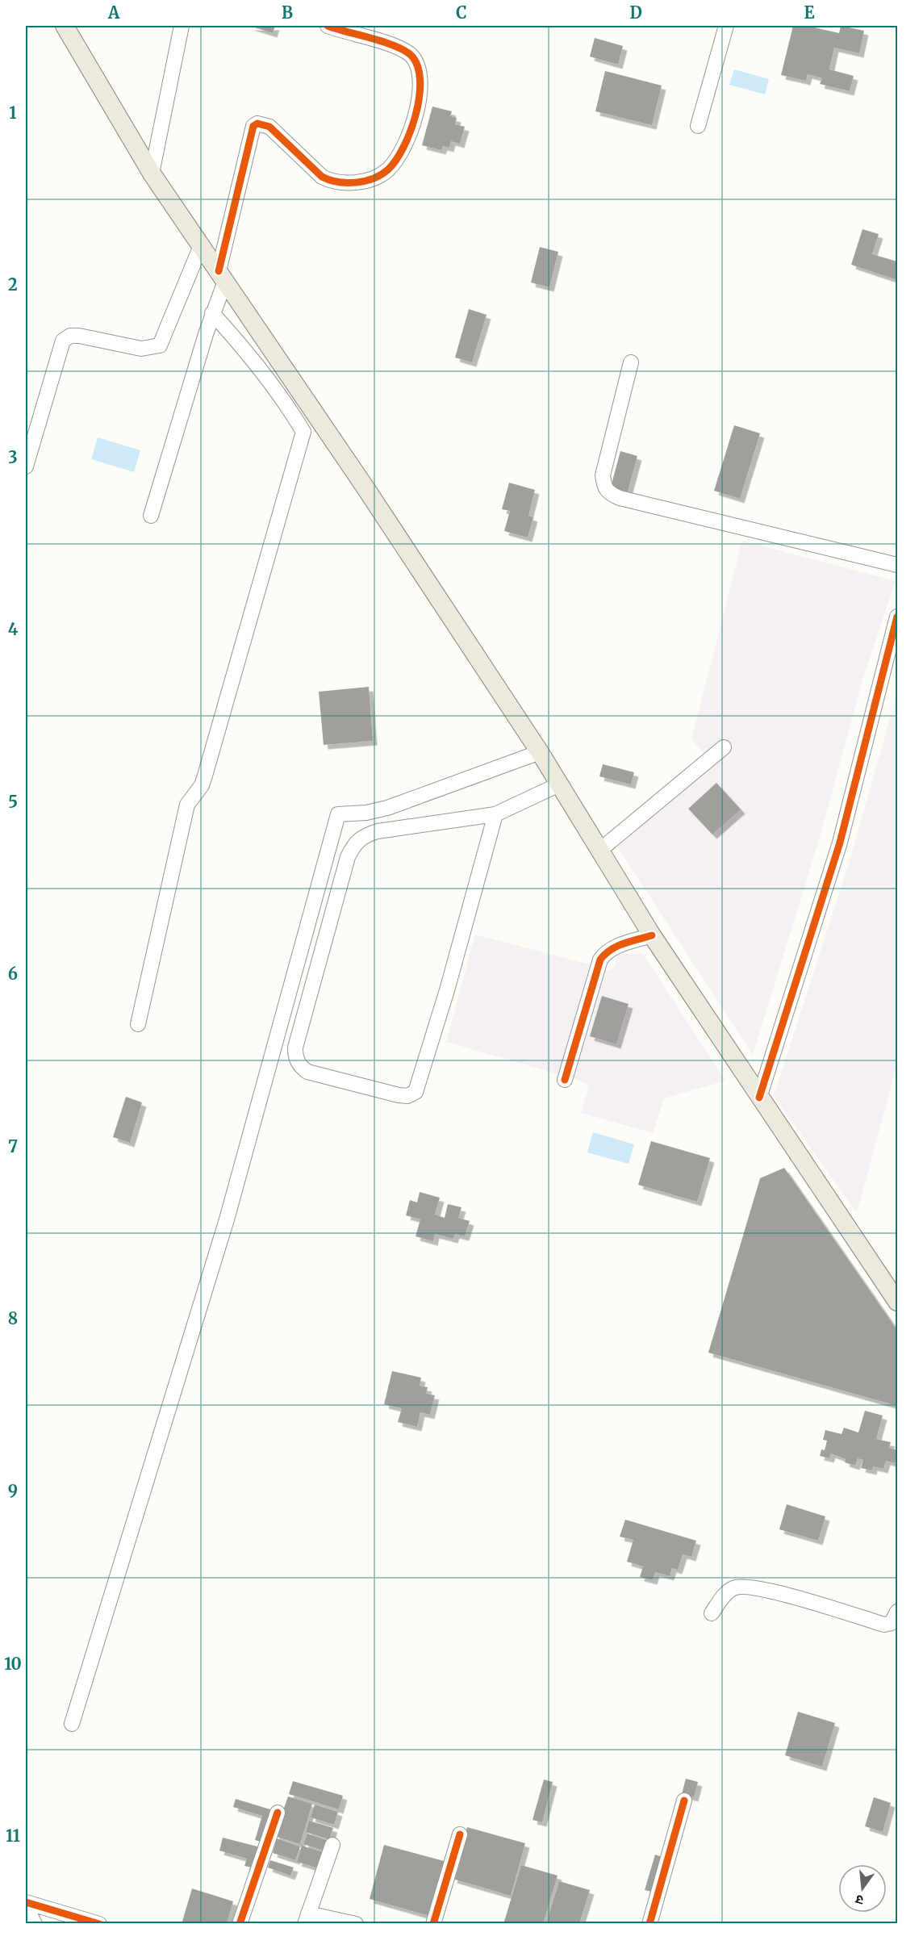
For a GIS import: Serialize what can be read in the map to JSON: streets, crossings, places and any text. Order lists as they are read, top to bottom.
{
  "north": "bottom",
  "grid": {
    "columns": [
      "A",
      "B",
      "C",
      "D",
      "E"
    ],
    "rows": [
      "1",
      "2",
      "3",
      "4",
      "5",
      "6",
      "7",
      "8",
      "9",
      "10",
      "11"
    ]
  }
}
